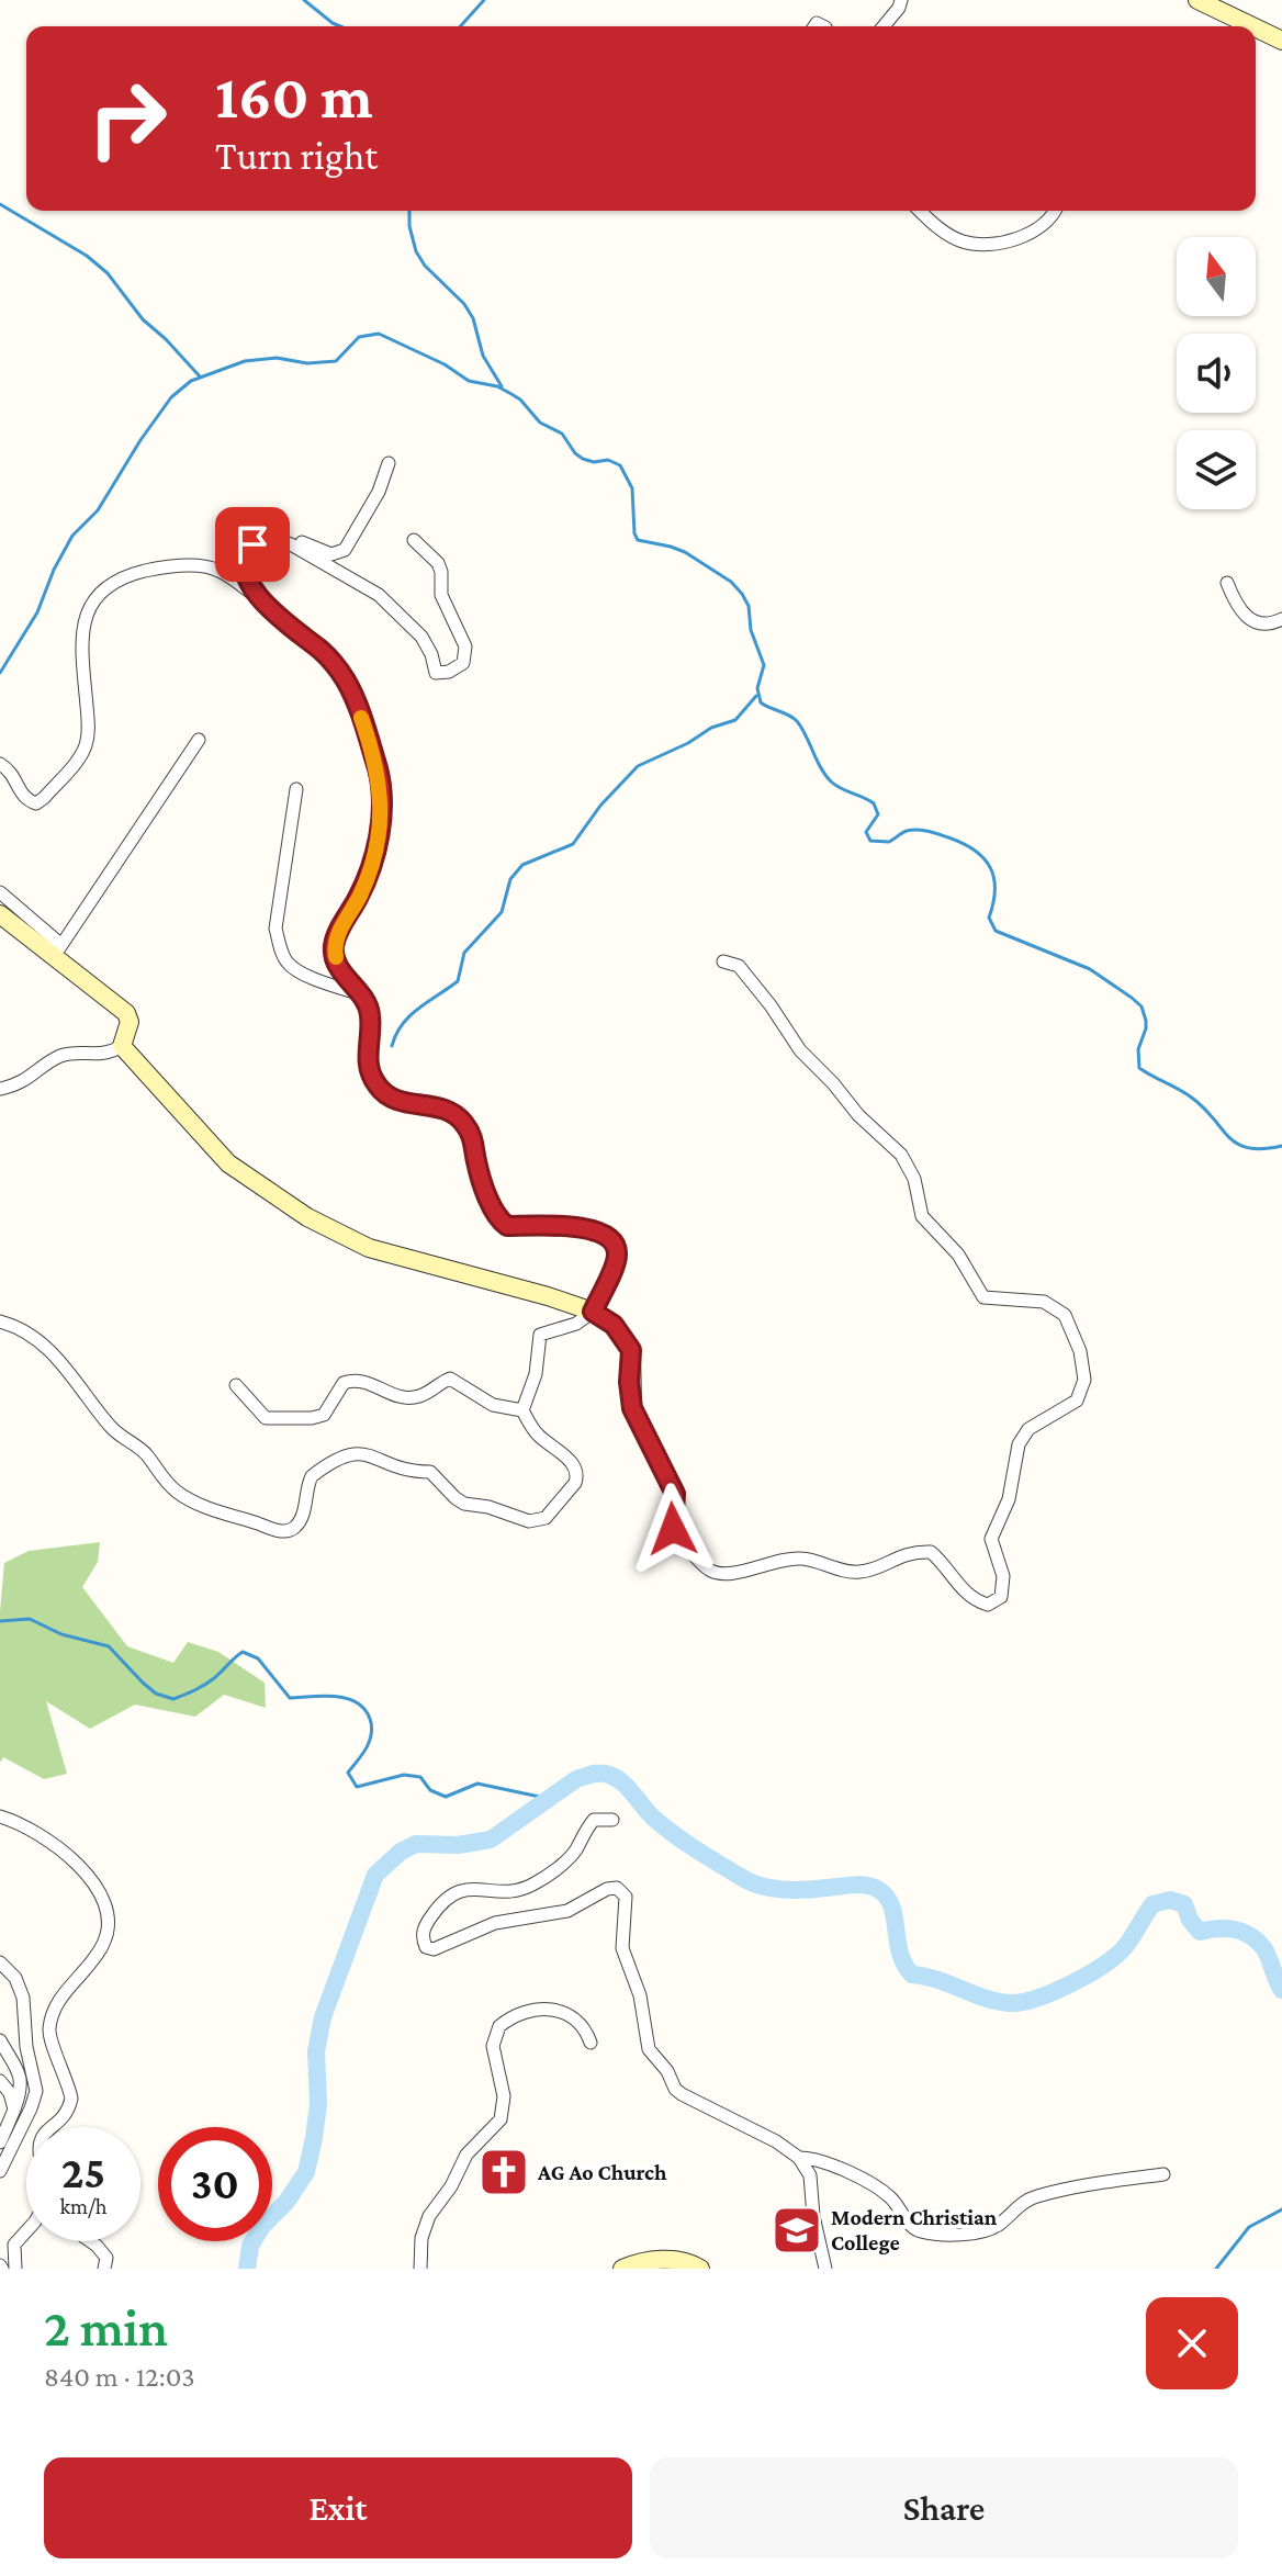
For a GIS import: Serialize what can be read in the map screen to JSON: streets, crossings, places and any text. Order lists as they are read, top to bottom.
{
  "places": {
    "church": ["AG Ao Church"],
    "school or university": ["Modern Christian College"]
  },
  "north": "top",
  "page": {
    "turn": ["160 m", "Turn right"],
    "speed": "25 km/h",
    "limit": "30",
    "heading": ["2 min", "840 m · 12:03"],
    "buttons": ["Exit", "Share"]
  }
}
